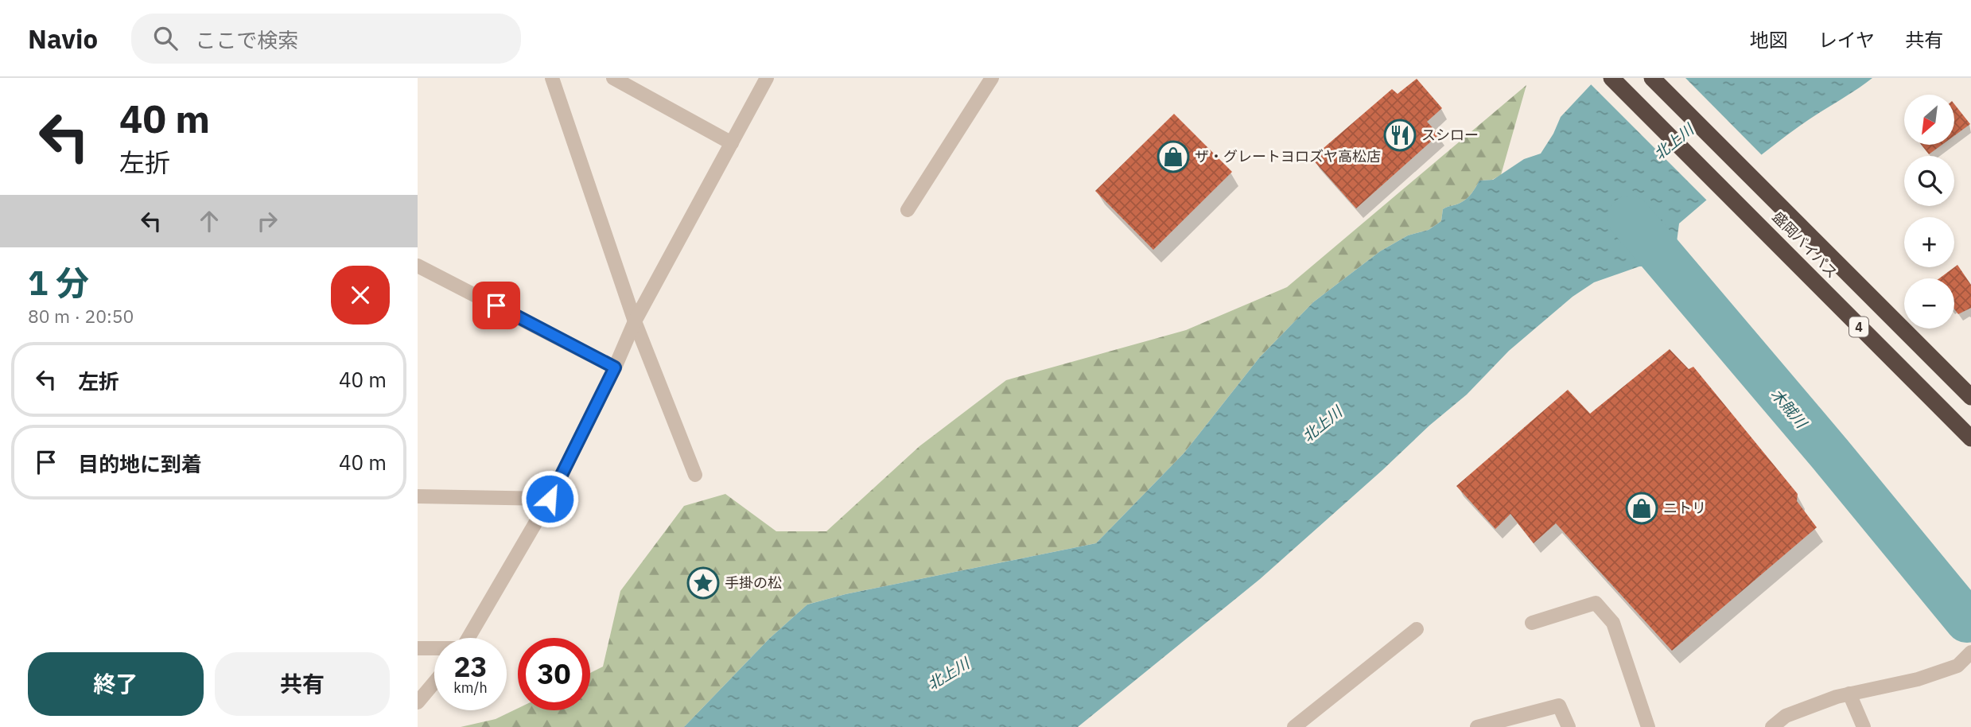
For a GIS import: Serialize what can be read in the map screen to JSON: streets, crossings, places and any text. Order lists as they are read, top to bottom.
{
  "streets": {
    "highway": ["盛岡バイパス", "4"]
  },
  "water": ["北上川", "木賊川"],
  "places": {
    "restaurant": ["スシロー"],
    "shop": ["ザ・グレートヨロズヤ高松店", "ニトリ"],
    "place": ["手掛の松"]
  },
  "north": "bottom left",
  "page": {
    "header": "Navio",
    "search": "ここで検索",
    "nav": ["地図", "レイヤ", "共有"],
    "turn": ["40 m", "左折"],
    "map_buttons": ["+", "−"],
    "heading": ["1 分", "80 m · 20:50"],
    "list": [
      {
        "name": "左折",
        "value": "40 m"
      },
      {
        "name": "目的地に到着",
        "value": "40 m"
      }
    ],
    "speed": "23 km/h",
    "limit": "30",
    "buttons": ["終了", "共有"]
  }
}
